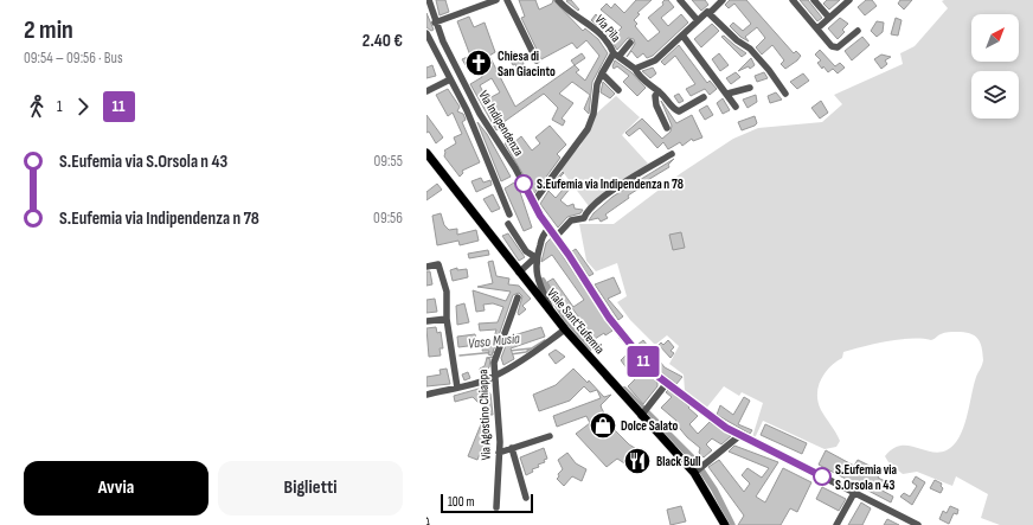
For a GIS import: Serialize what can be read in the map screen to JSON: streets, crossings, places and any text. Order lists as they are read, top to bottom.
{
  "streets": {
    "main road": ["Viale Sant'Eufemia"],
    "street": ["Via Pila", "Via Indipendenza", "Via Agostino Chiappa"]
  },
  "water": ["Vaso Musia"],
  "places": {
    "church": ["Chiesa di San Giacinto"],
    "other": ["S.Eufemia via Indipendenza n 78", "S.Eufemia via S.Orsola n 43"],
    "shop": ["Dolce Salato"],
    "restaurant": ["Black Bull"]
  },
  "lines": ["bus line 11"],
  "scale_bar": "100 m",
  "north": "top right",
  "page": {
    "heading": ["2 min", "09:54 – 09:56 · Bus", "2.40 €"],
    "on_map": "11",
    "legs": ["1", "11"],
    "list": [
      {
        "name": "S.Eufemia via S.Orsola n 43",
        "value": "09:55"
      },
      {
        "name": "S.Eufemia via Indipendenza n 78",
        "value": "09:56"
      }
    ],
    "buttons": ["Avvia", "Biglietti"],
    "scale": "100 m"
  }
}
